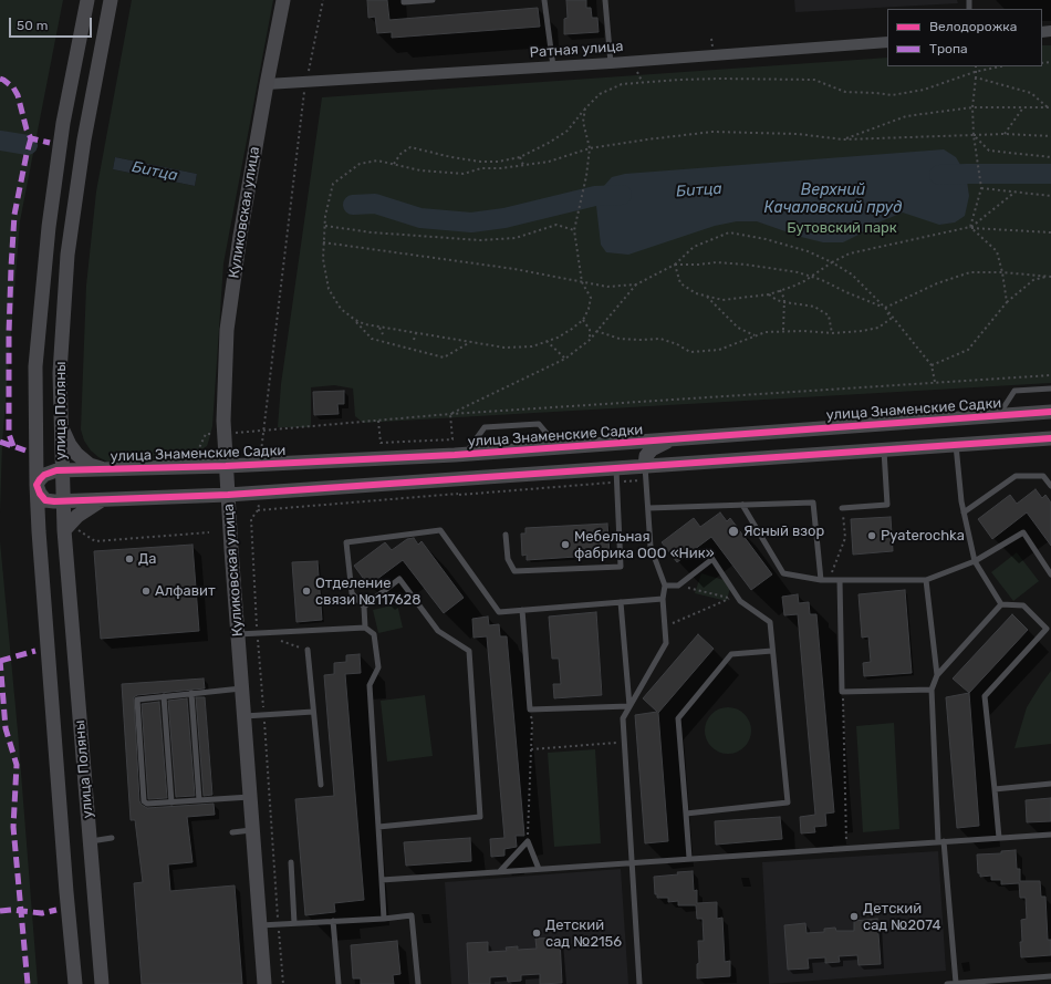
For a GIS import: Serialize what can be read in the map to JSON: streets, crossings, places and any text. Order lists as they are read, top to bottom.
{
  "streets": {
    "street": [
      "Ратная улица",
      "Куликовская улица",
      "улица Знаменские Садки",
      "улица Поляны"
    ]
  },
  "crossings": [
    ["Ратная улица", "Куликовская улица"],
    ["Куликовская улица", "улица Знаменские Садки"],
    ["улица Знаменские Садки", "улица Поляны"]
  ],
  "water": ["Битца", "Верхний Качаловский пруд"],
  "parks": ["Бутовский парк"],
  "places": [
    "Ясный взор",
    "Pyaterochka",
    "Мебельная фабрика ООО «Ник»",
    "Да",
    "Алфавит",
    "Отделение связи №117628",
    "Детский сад №2074",
    "Детский сад №2156"
  ],
  "legend": ["Велодорожка", "Тропа"],
  "scale_bar": "50 m"
}
